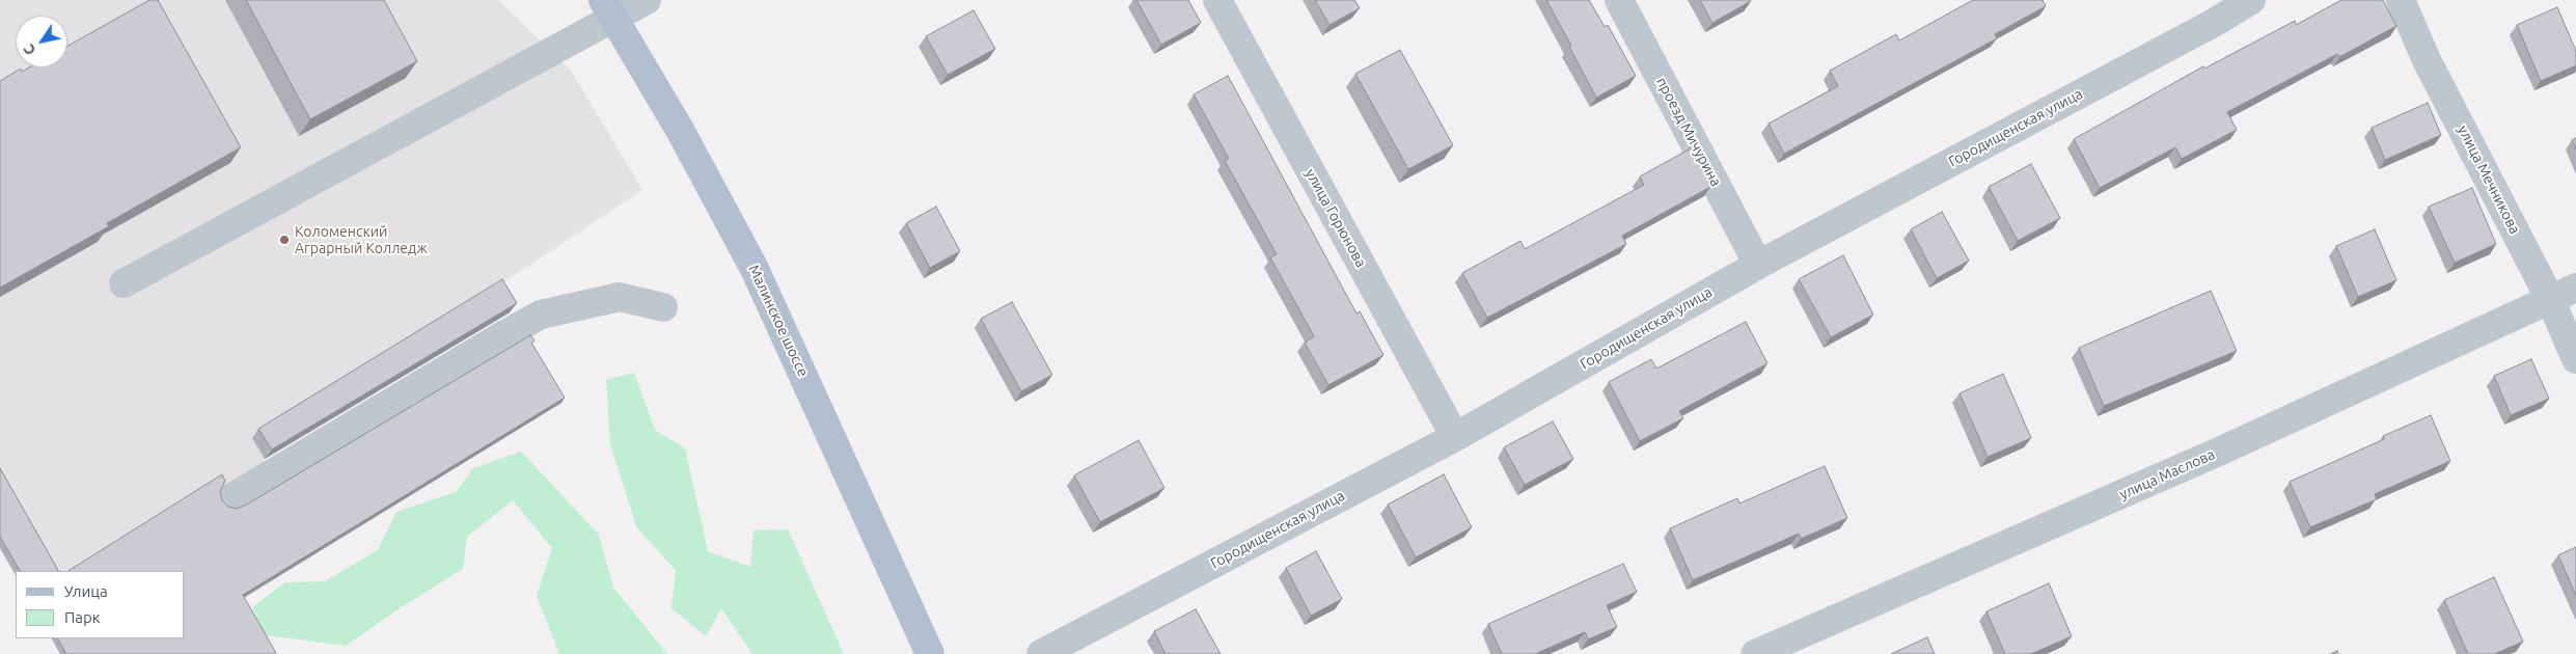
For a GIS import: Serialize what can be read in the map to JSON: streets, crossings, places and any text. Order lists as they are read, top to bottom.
{
  "streets": {
    "main road": ["Малинское шоссе"],
    "street": [
      "Городищенская улица",
      "проезд Мичурина",
      "улица Мечникова",
      "улица Горюнова",
      "улица Маслова"
    ]
  },
  "crossings": [
    ["Городищенская улица", "проезд Мичурина"],
    ["Городищенская улица", "улица Горюнова"],
    ["улица Мечникова", "улица Маслова"]
  ],
  "places": ["Коломенский Аграрный Колледж"],
  "legend": ["Улица", "Парк"],
  "north": "bottom left"
}
